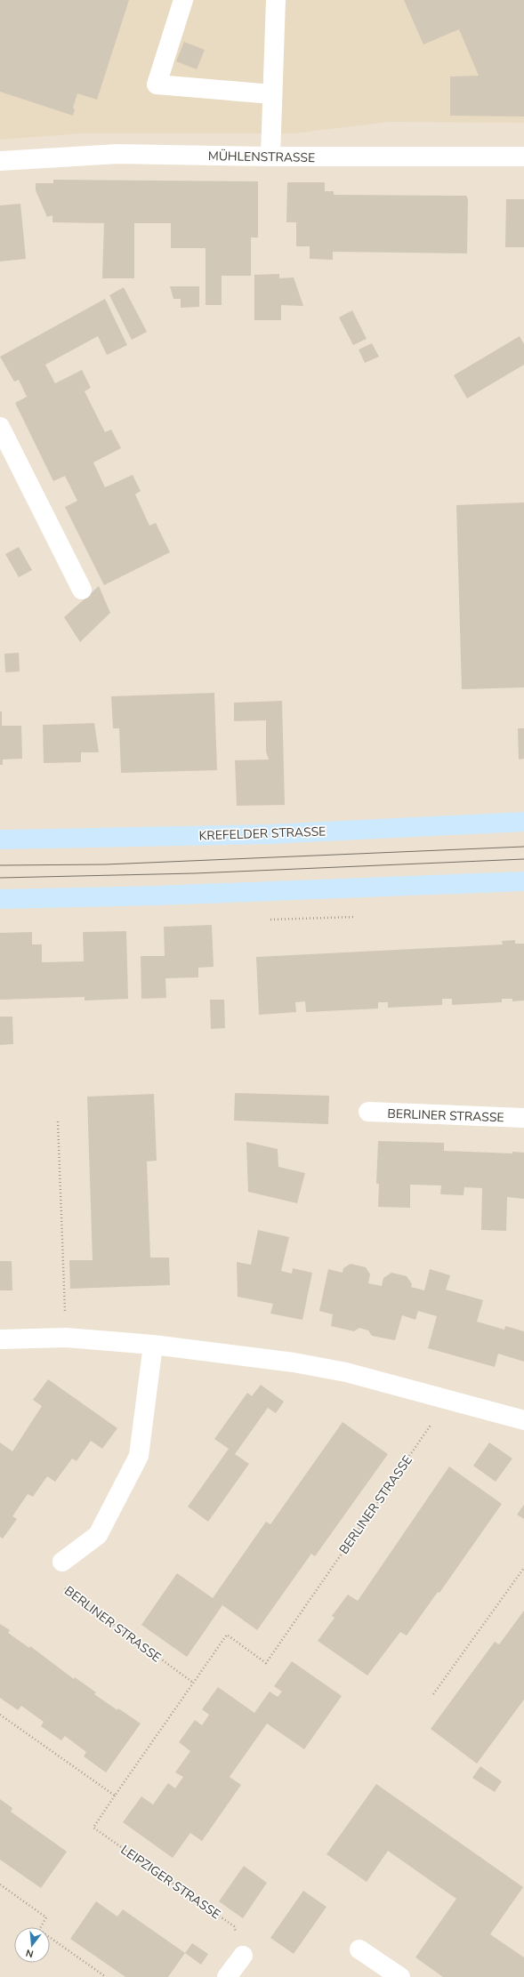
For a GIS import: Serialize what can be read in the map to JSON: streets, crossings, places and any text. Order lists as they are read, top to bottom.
{
  "streets": {
    "main road": ["KREFELDER STRASSE"],
    "street": ["MÜHLENSTRASSE", "BERLINER STRASSE"],
    "path": ["LEIPZIGER STRASSE"]
  },
  "crossings": [
    ["BERLINER STRASSE", "LEIPZIGER STRASSE"]
  ],
  "north": "bottom"
}
